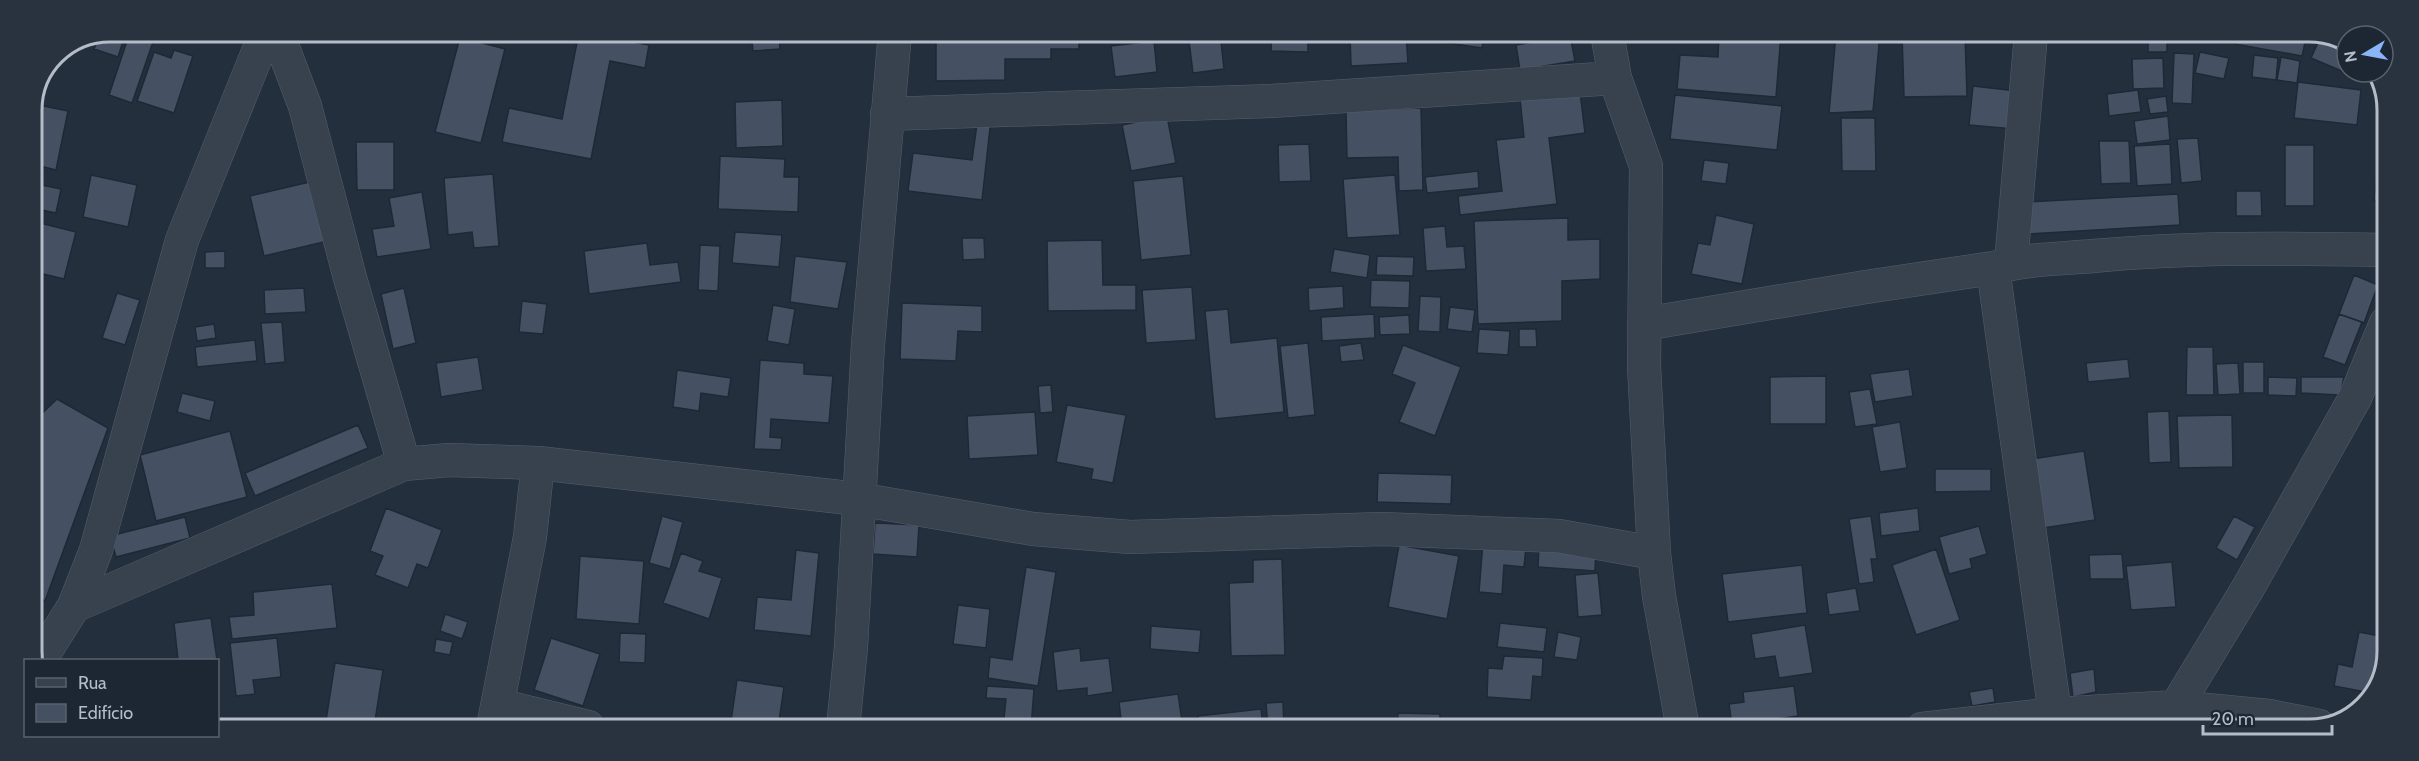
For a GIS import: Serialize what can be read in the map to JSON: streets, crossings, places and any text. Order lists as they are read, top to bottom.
{
  "legend": ["Rua", "Edifício"],
  "scale_bar": "20 m",
  "north": "left"
}
